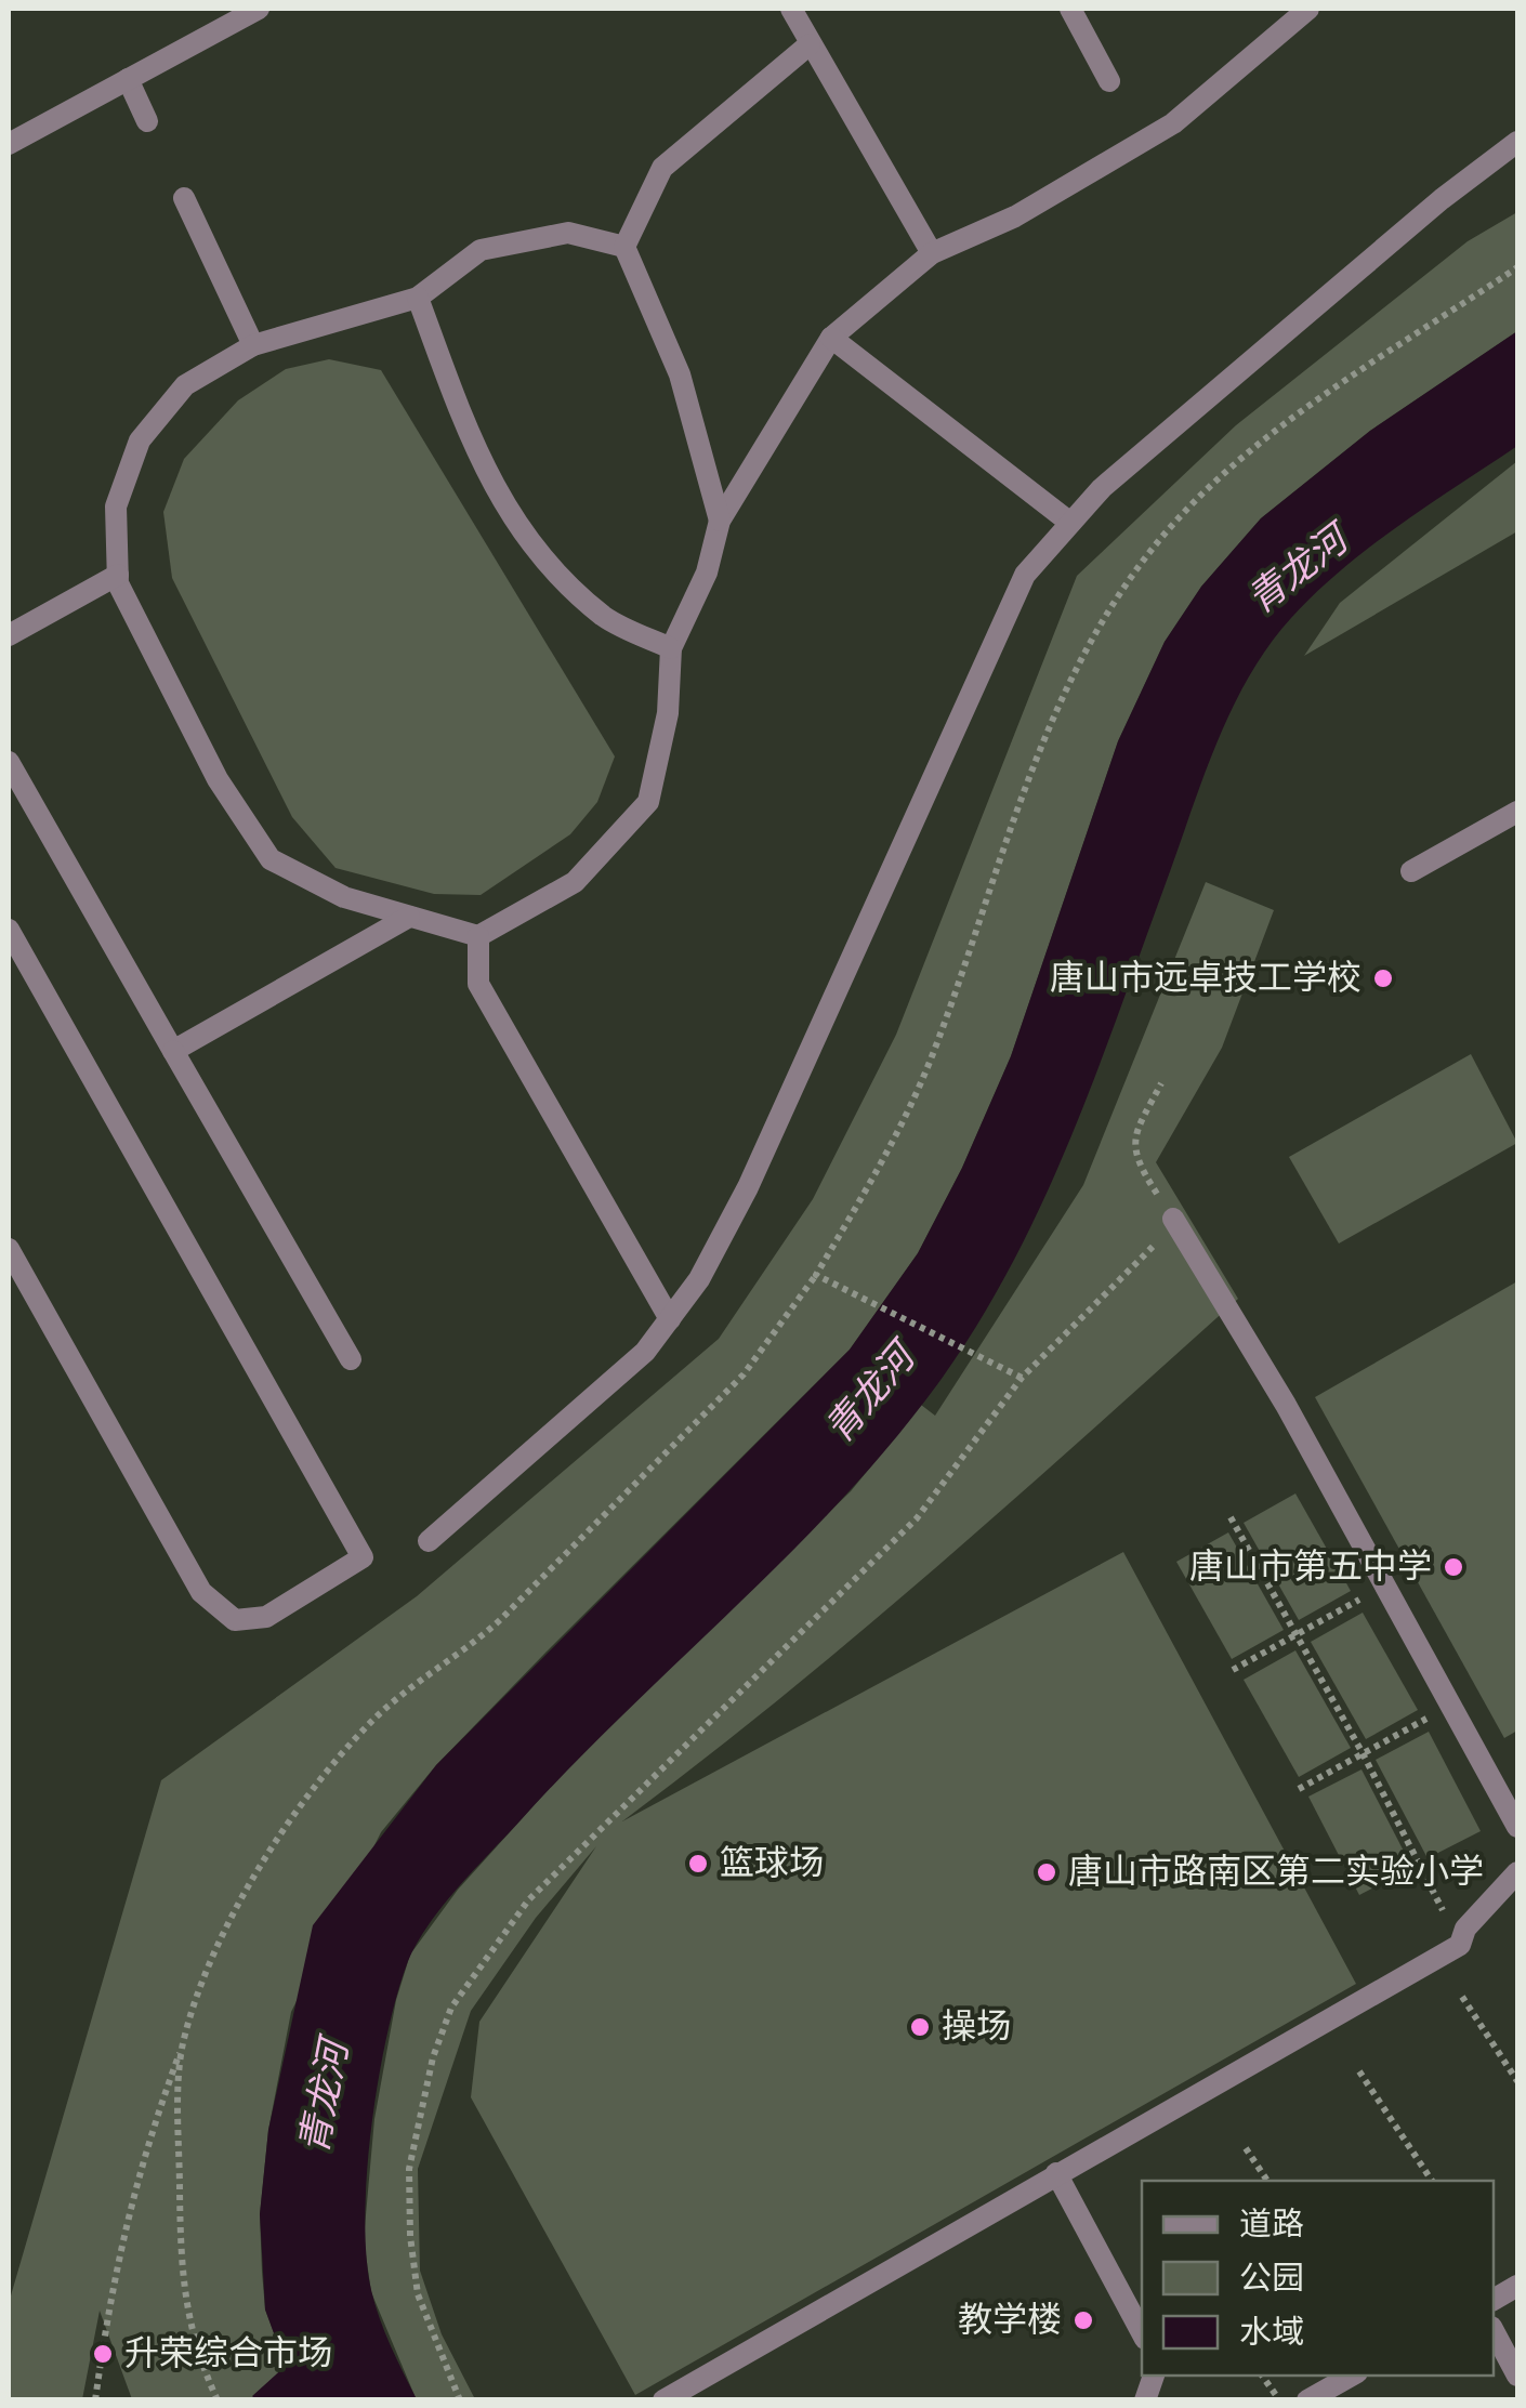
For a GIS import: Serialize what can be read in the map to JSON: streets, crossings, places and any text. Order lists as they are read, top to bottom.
{
  "water": ["青龙河"],
  "places": [
    "唐山市远卓技工学校",
    "唐山市第五中学",
    "篮球场",
    "唐山市路南区第二实验小学",
    "操场",
    "教学楼",
    "升荣综合市场"
  ],
  "legend": ["道路", "公园", "水域"]
}
